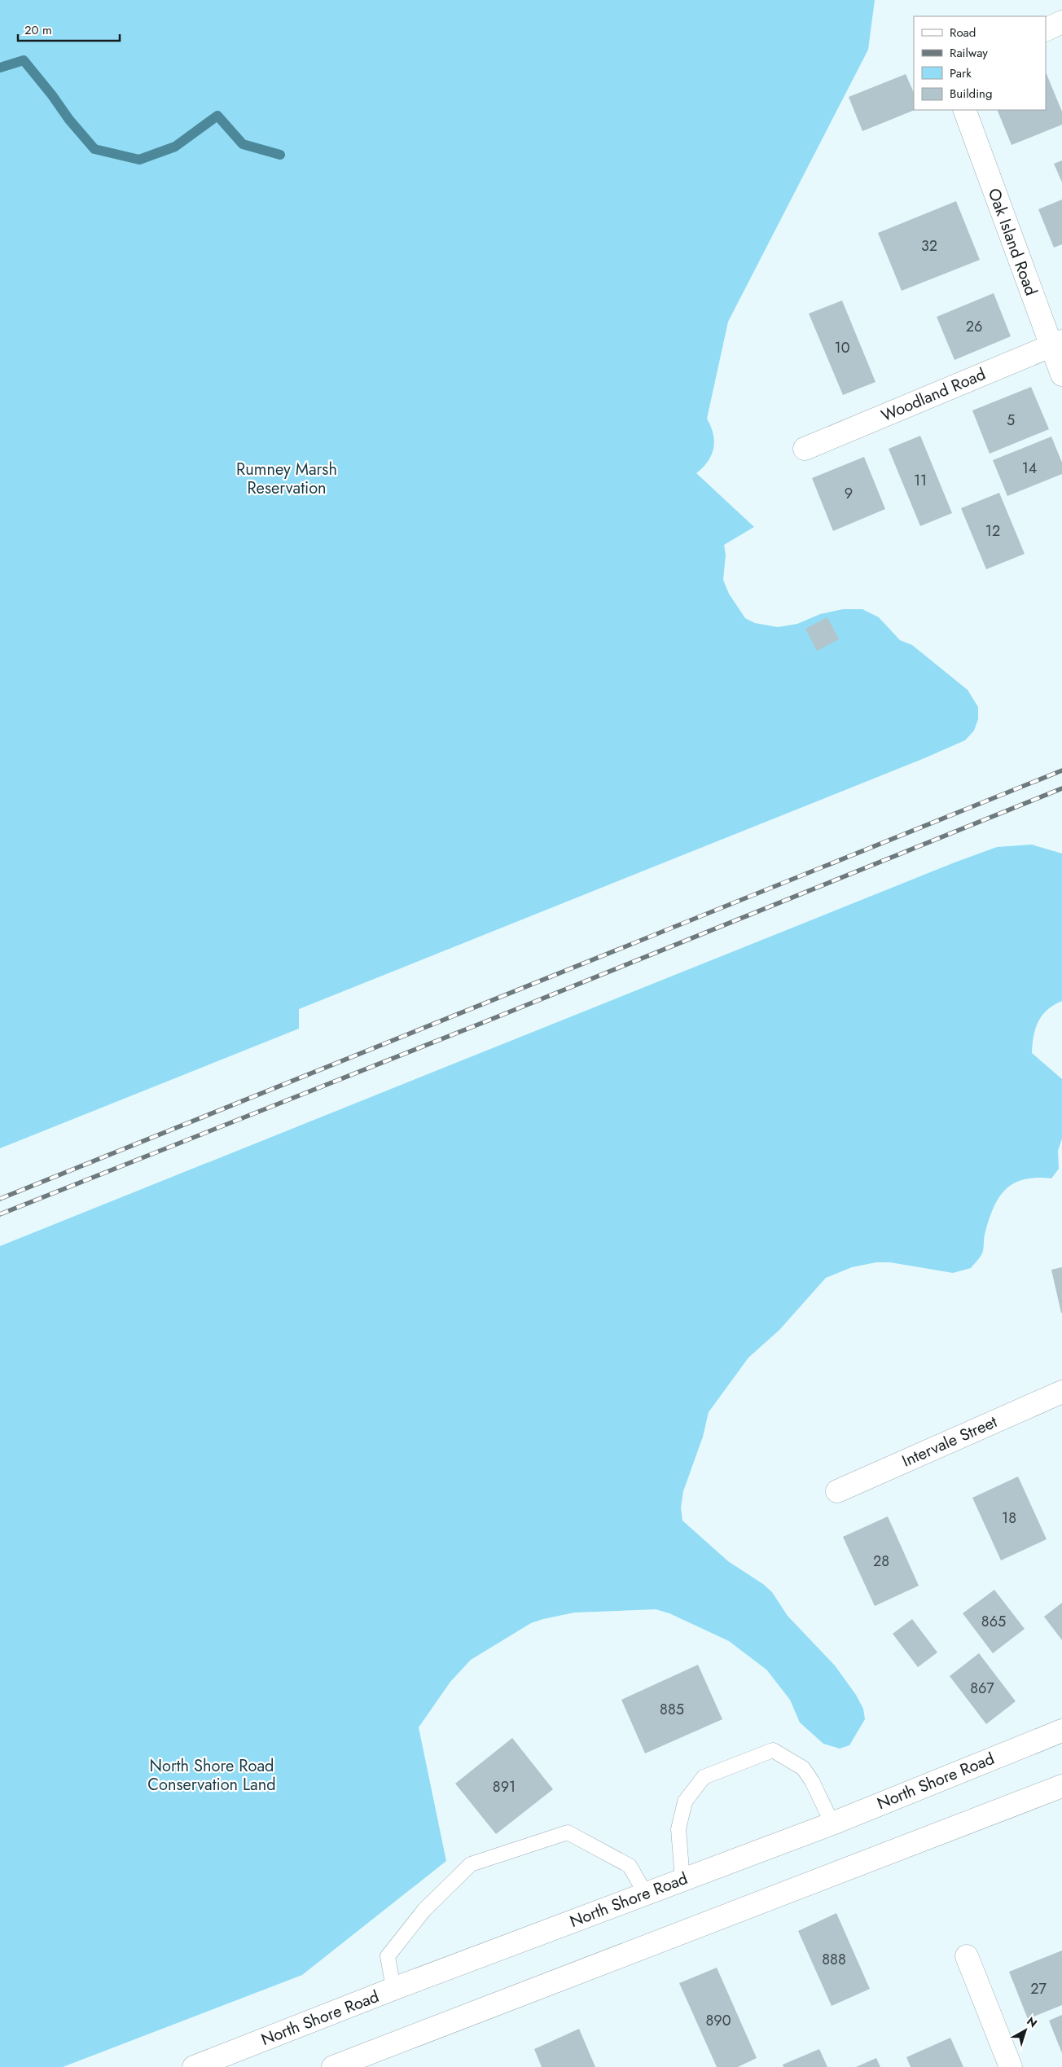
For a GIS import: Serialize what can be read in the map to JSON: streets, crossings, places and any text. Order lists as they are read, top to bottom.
{
  "streets": {
    "main road": [
      "Oak Island Road",
      "Woodland Road",
      "Intervale Street",
      "North Shore Road"
    ]
  },
  "crossings": [
    ["Oak Island Road", "Woodland Road"]
  ],
  "parks": ["Rumney Marsh Reservation", "North Shore Road Conservation Land"],
  "house_numbers": [
    "32",
    "26",
    "10",
    "5",
    "14",
    "11",
    "9",
    "12",
    "18",
    "28",
    "865",
    "867",
    "885",
    "891",
    "888",
    "27",
    "890"
  ],
  "legend": [
    "Road",
    "Railway",
    "Park",
    "Building"
  ],
  "scale_bar": "20 m",
  "north": "top right"
}
